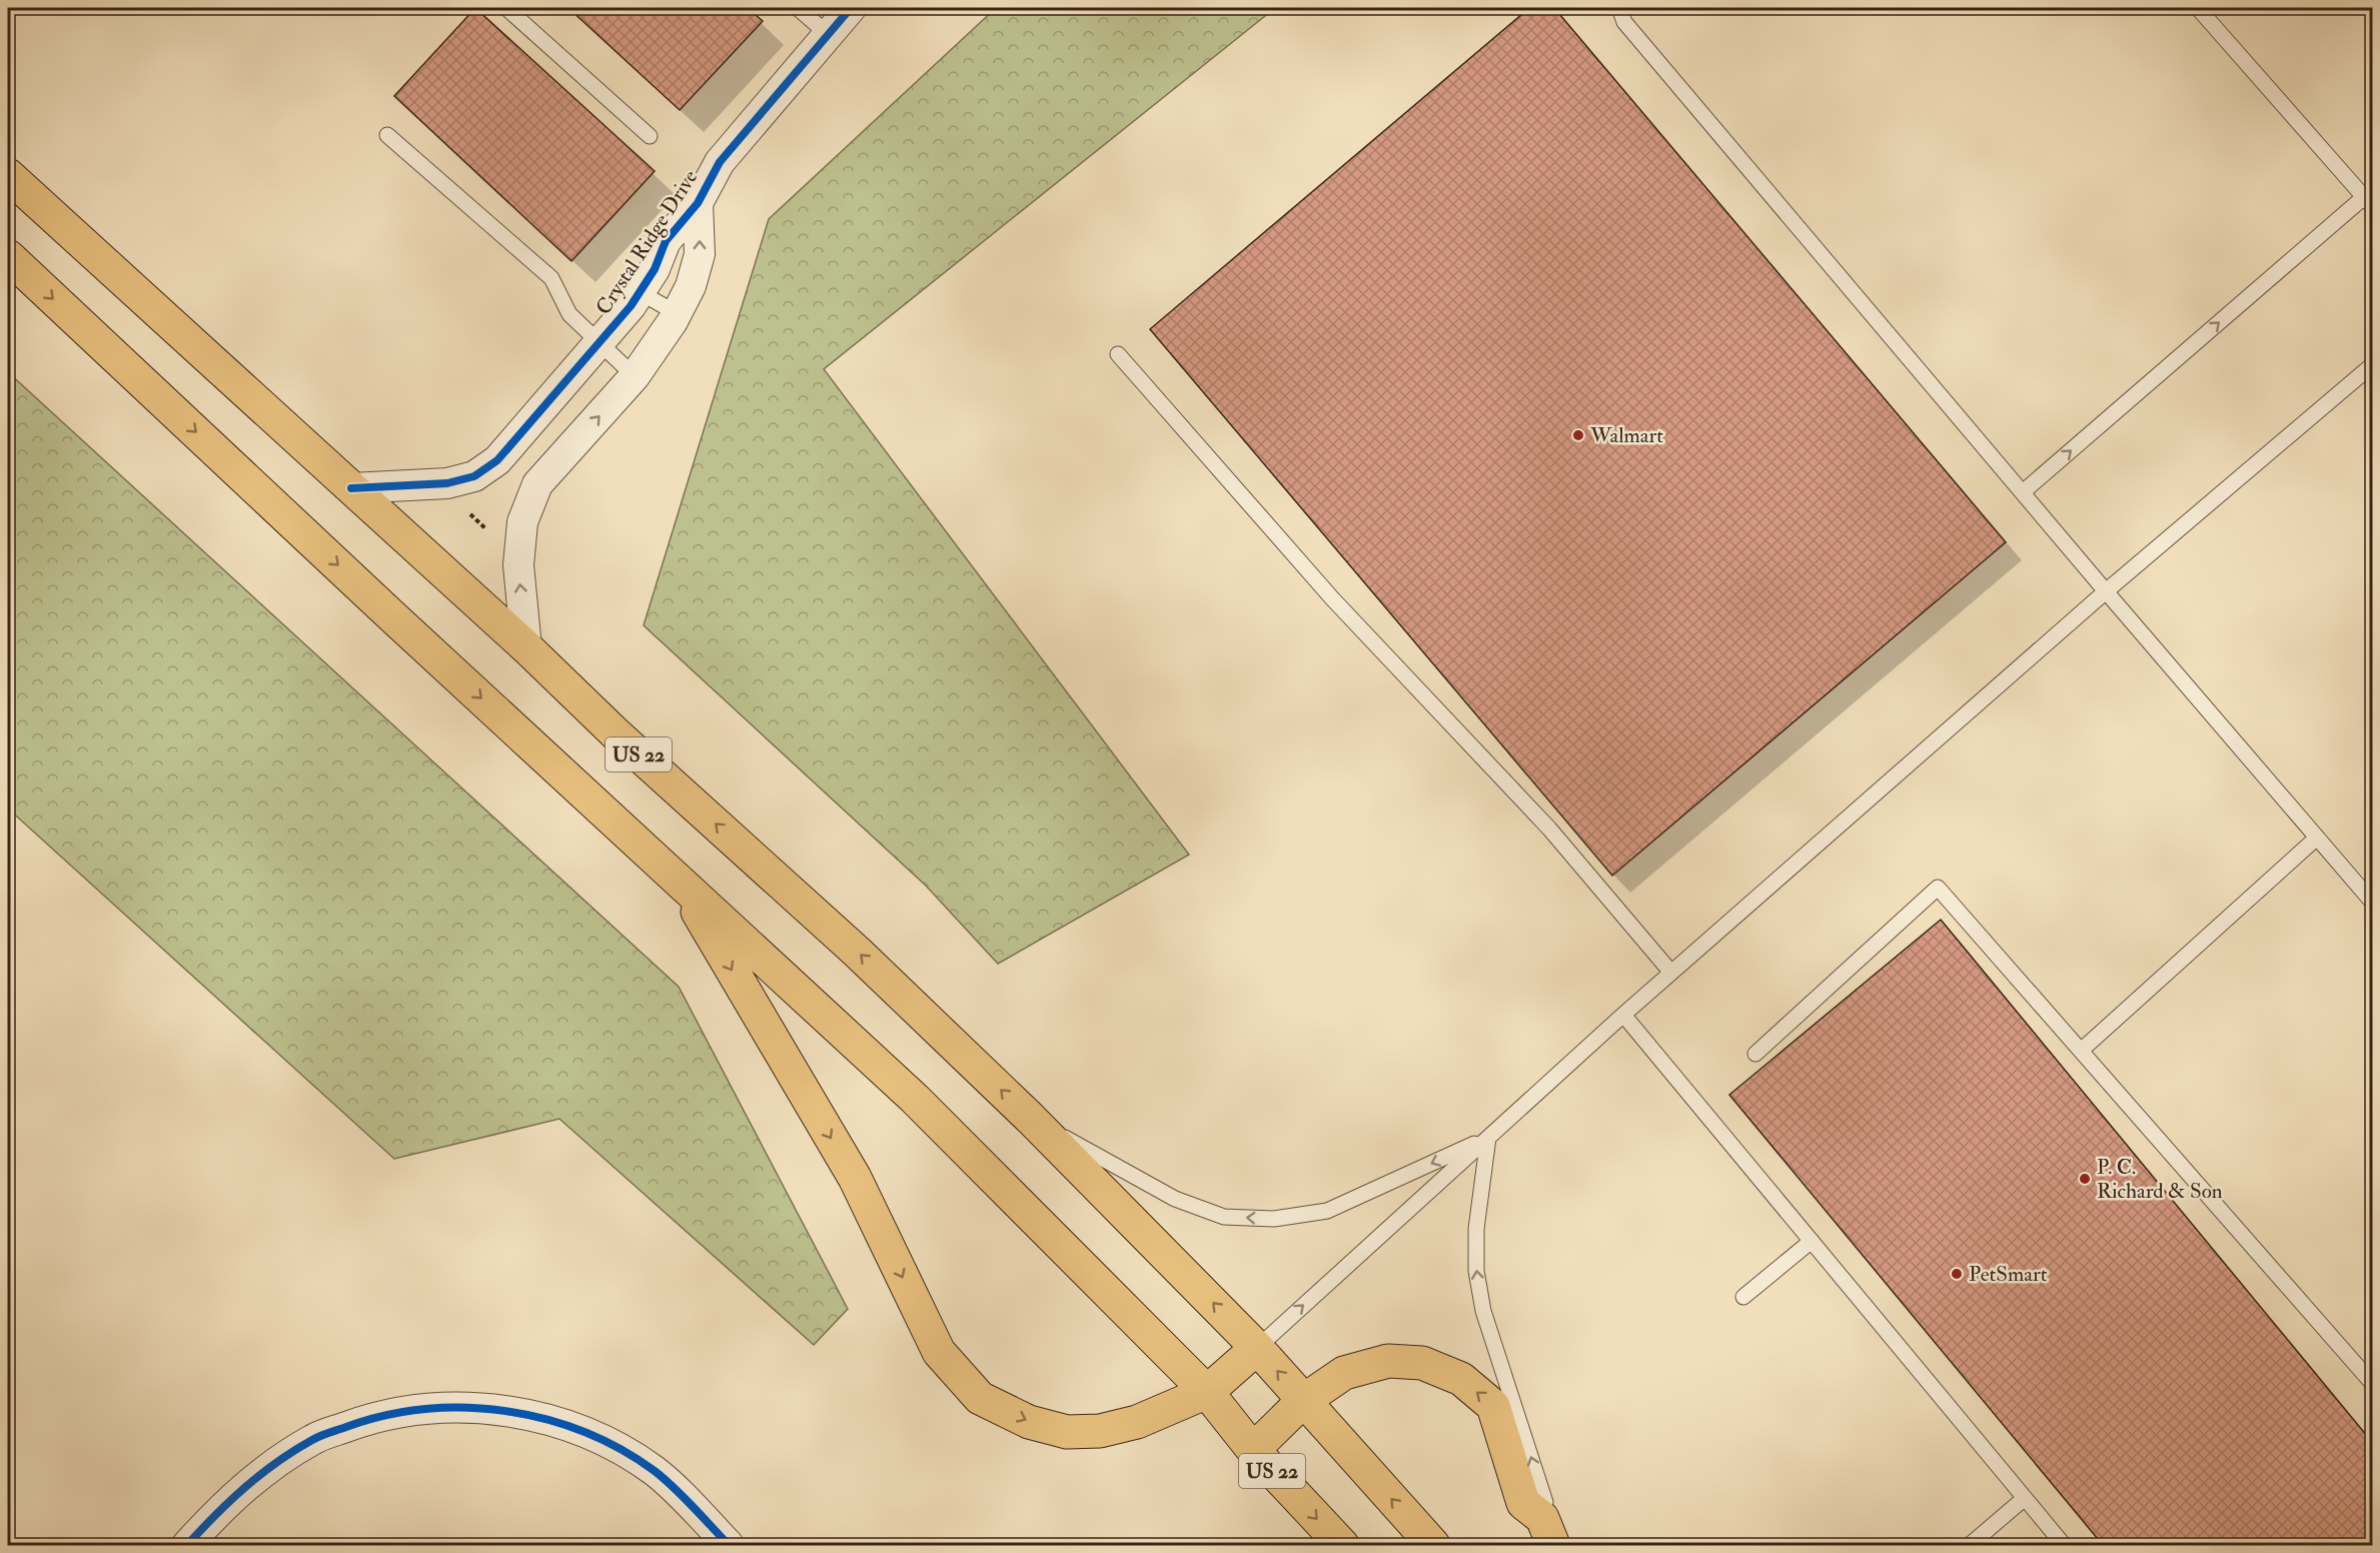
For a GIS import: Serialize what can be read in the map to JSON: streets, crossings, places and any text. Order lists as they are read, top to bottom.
{
  "streets": {
    "highway": ["US 22"],
    "street": ["Crystal Ridge Drive"]
  },
  "crossings": [
    ["Crystal Ridge Drive", "US 22"]
  ],
  "places": ["Walmart", "P. C. Richard & Son", "PetSmart"]
}
